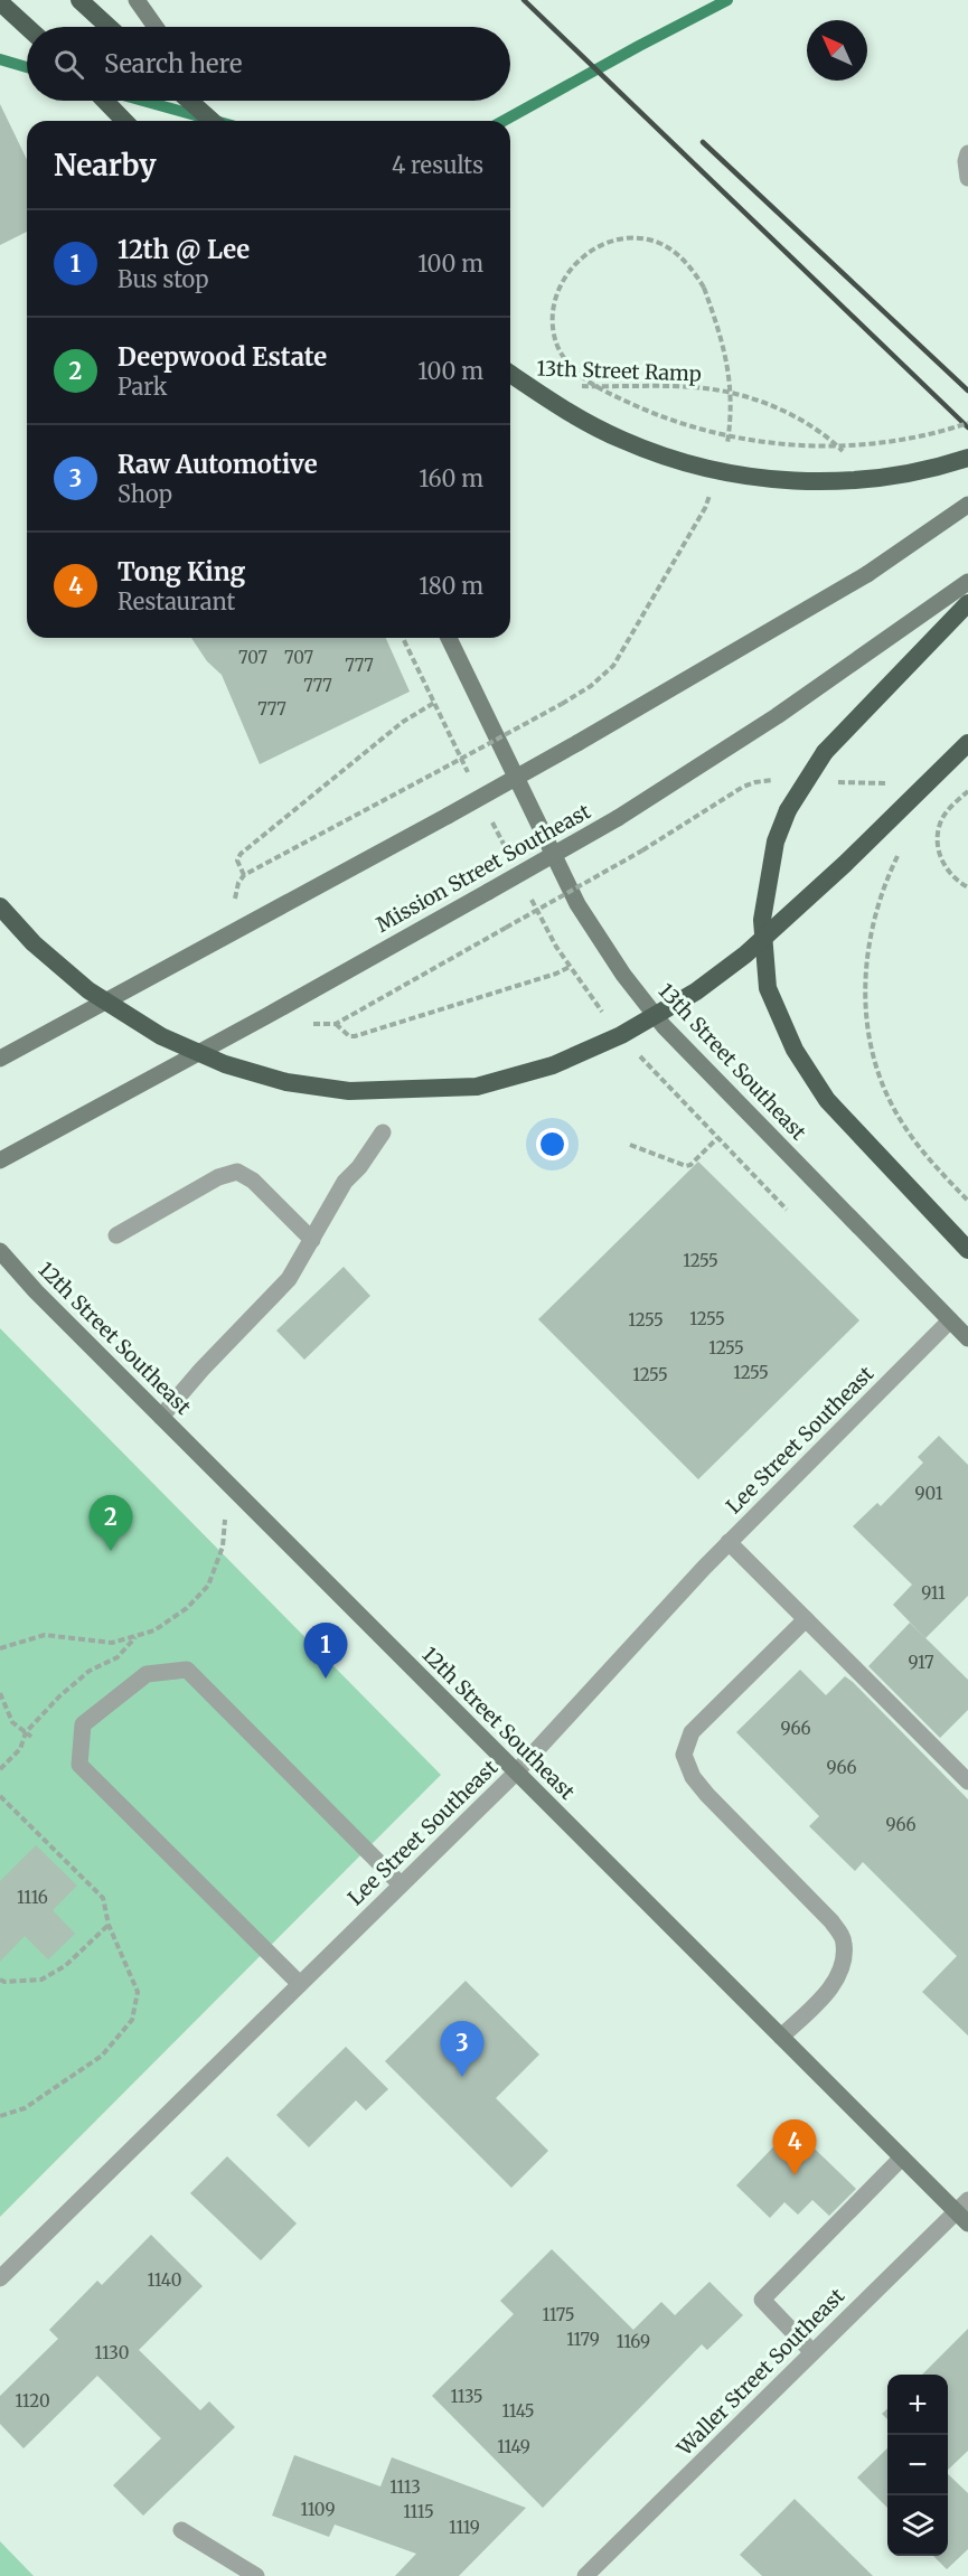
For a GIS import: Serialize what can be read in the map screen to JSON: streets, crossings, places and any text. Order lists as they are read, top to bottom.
{
  "streets": {
    "main road": ["Mission Street Southeast", "13th Street Southeast", "12th Street Southeast"],
    "street": ["Lee Street Southeast", "Waller Street Southeast"],
    "path": ["13th Street Ramp"]
  },
  "crossings": [
    ["13th Street Southeast", "Lee Street Southeast"],
    ["12th Street Southeast", "Lee Street Southeast"],
    ["12th Street Southeast", "Waller Street Southeast"]
  ],
  "house_numbers": [
    "707",
    "707",
    "777",
    "777",
    "777",
    "1255",
    "1255",
    "1255",
    "1255",
    "1255",
    "1255",
    "901",
    "911",
    "917",
    "966",
    "966",
    "966",
    "1116",
    "1140",
    "1175",
    "1179",
    "1169",
    "1130",
    "1135",
    "1120",
    "1145",
    "1149",
    "1113",
    "1109",
    "1115",
    "1119"
  ],
  "north": "top left",
  "page": {
    "search": "Search here",
    "heading": ["Nearby", "4 results"],
    "list": [
      {
        "mark": "1",
        "name": "12th @ Lee",
        "note": "Bus stop",
        "value": "100 m"
      },
      {
        "mark": "2",
        "name": "Deepwood Estate",
        "note": "Park",
        "value": "100 m"
      },
      {
        "mark": "3",
        "name": "Raw Automotive",
        "note": "Shop",
        "value": "160 m"
      },
      {
        "mark": "4",
        "name": "Tong King",
        "note": "Restaurant",
        "value": "180 m"
      }
    ],
    "pins": [
      "2",
      "1",
      "3",
      "4"
    ],
    "map_buttons": ["+", "−"]
  }
}
